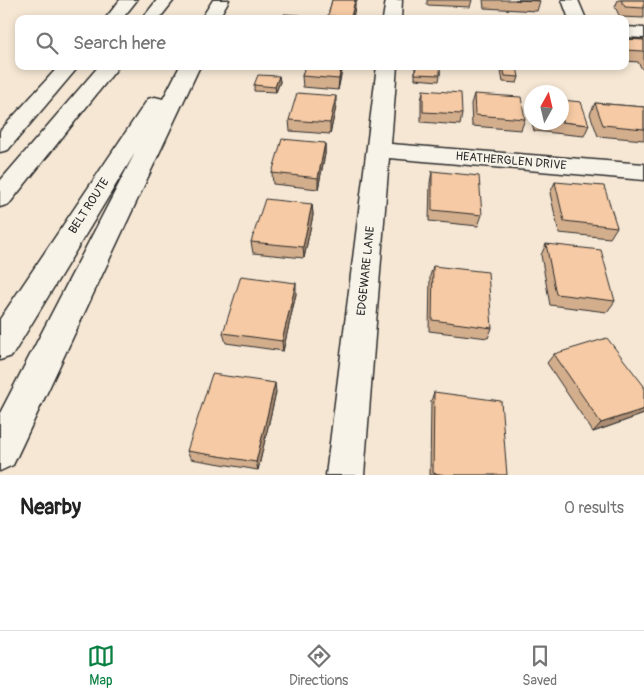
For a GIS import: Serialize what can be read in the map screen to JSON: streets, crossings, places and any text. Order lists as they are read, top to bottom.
{
  "streets": {
    "main road": ["HEATHERGLEN DRIVE", "BELT ROUTE", "EDGEWARE LANE"]
  },
  "crossings": [
    ["HEATHERGLEN DRIVE", "EDGEWARE LANE"]
  ],
  "north": "top",
  "page": {
    "search": "Search here",
    "heading": ["Nearby", "0 results"],
    "nav": ["Map", "Directions", "Saved"]
  }
}
